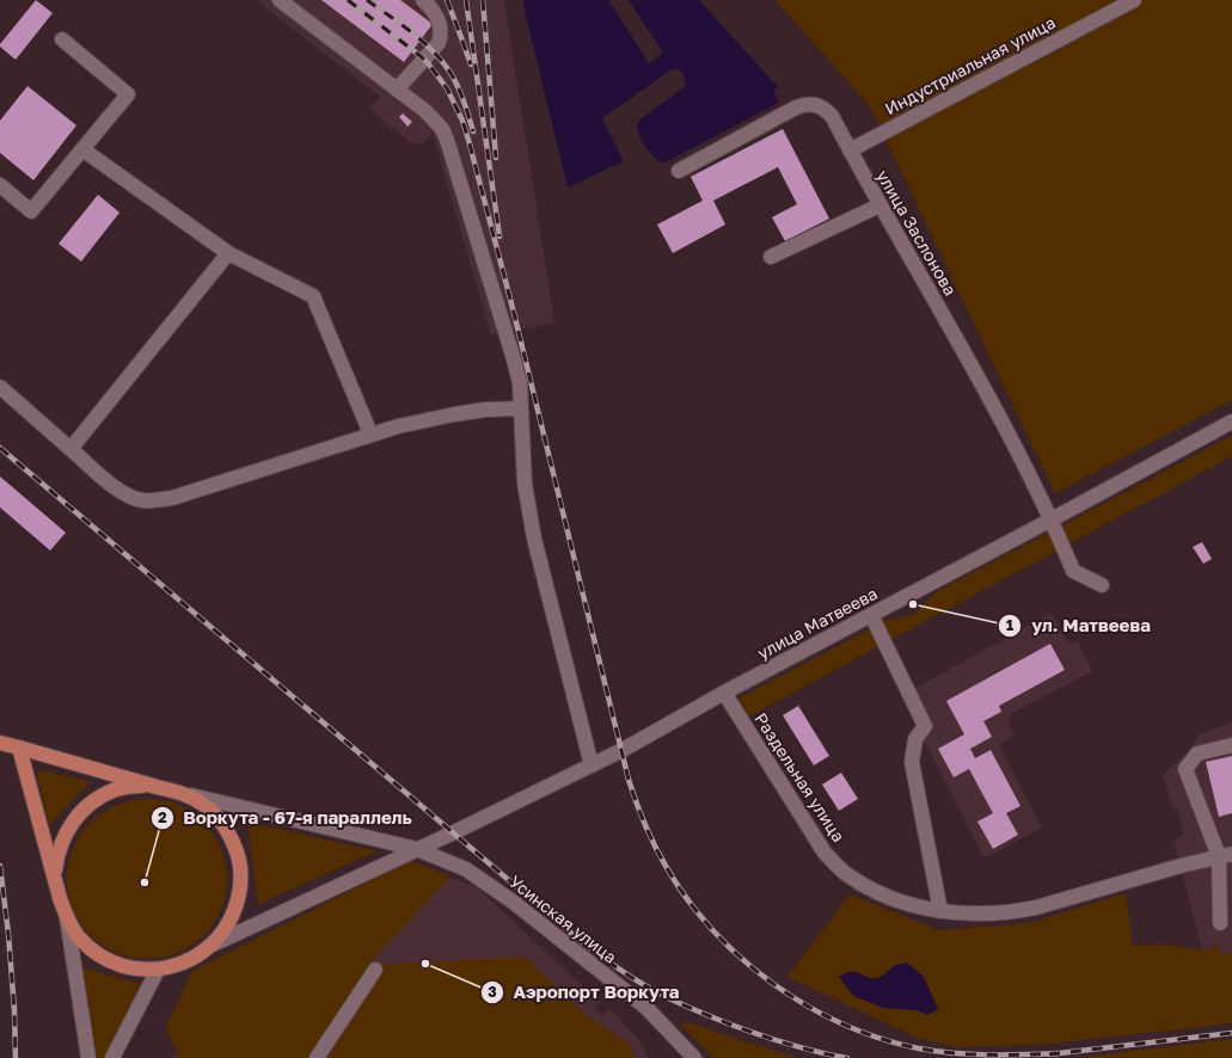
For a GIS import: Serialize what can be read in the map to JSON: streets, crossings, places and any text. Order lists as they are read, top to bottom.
{
  "streets": {
    "street": [
      "Индустриальная улица",
      "улица Заслонова",
      "улица Матвеева",
      "Раздельная улица",
      "Усинская улица"
    ]
  },
  "crossings": [
    ["Индустриальная улица", "улица Заслонова"],
    ["улица Заслонова", "улица Матвеева"],
    ["улица Матвеева", "Раздельная улица"],
    ["улица Матвеева", "Усинская улица"]
  ],
  "places": ["ул. Матвеева", "Воркута - 67-я параллель", "Аэропорт Воркута"]
}
